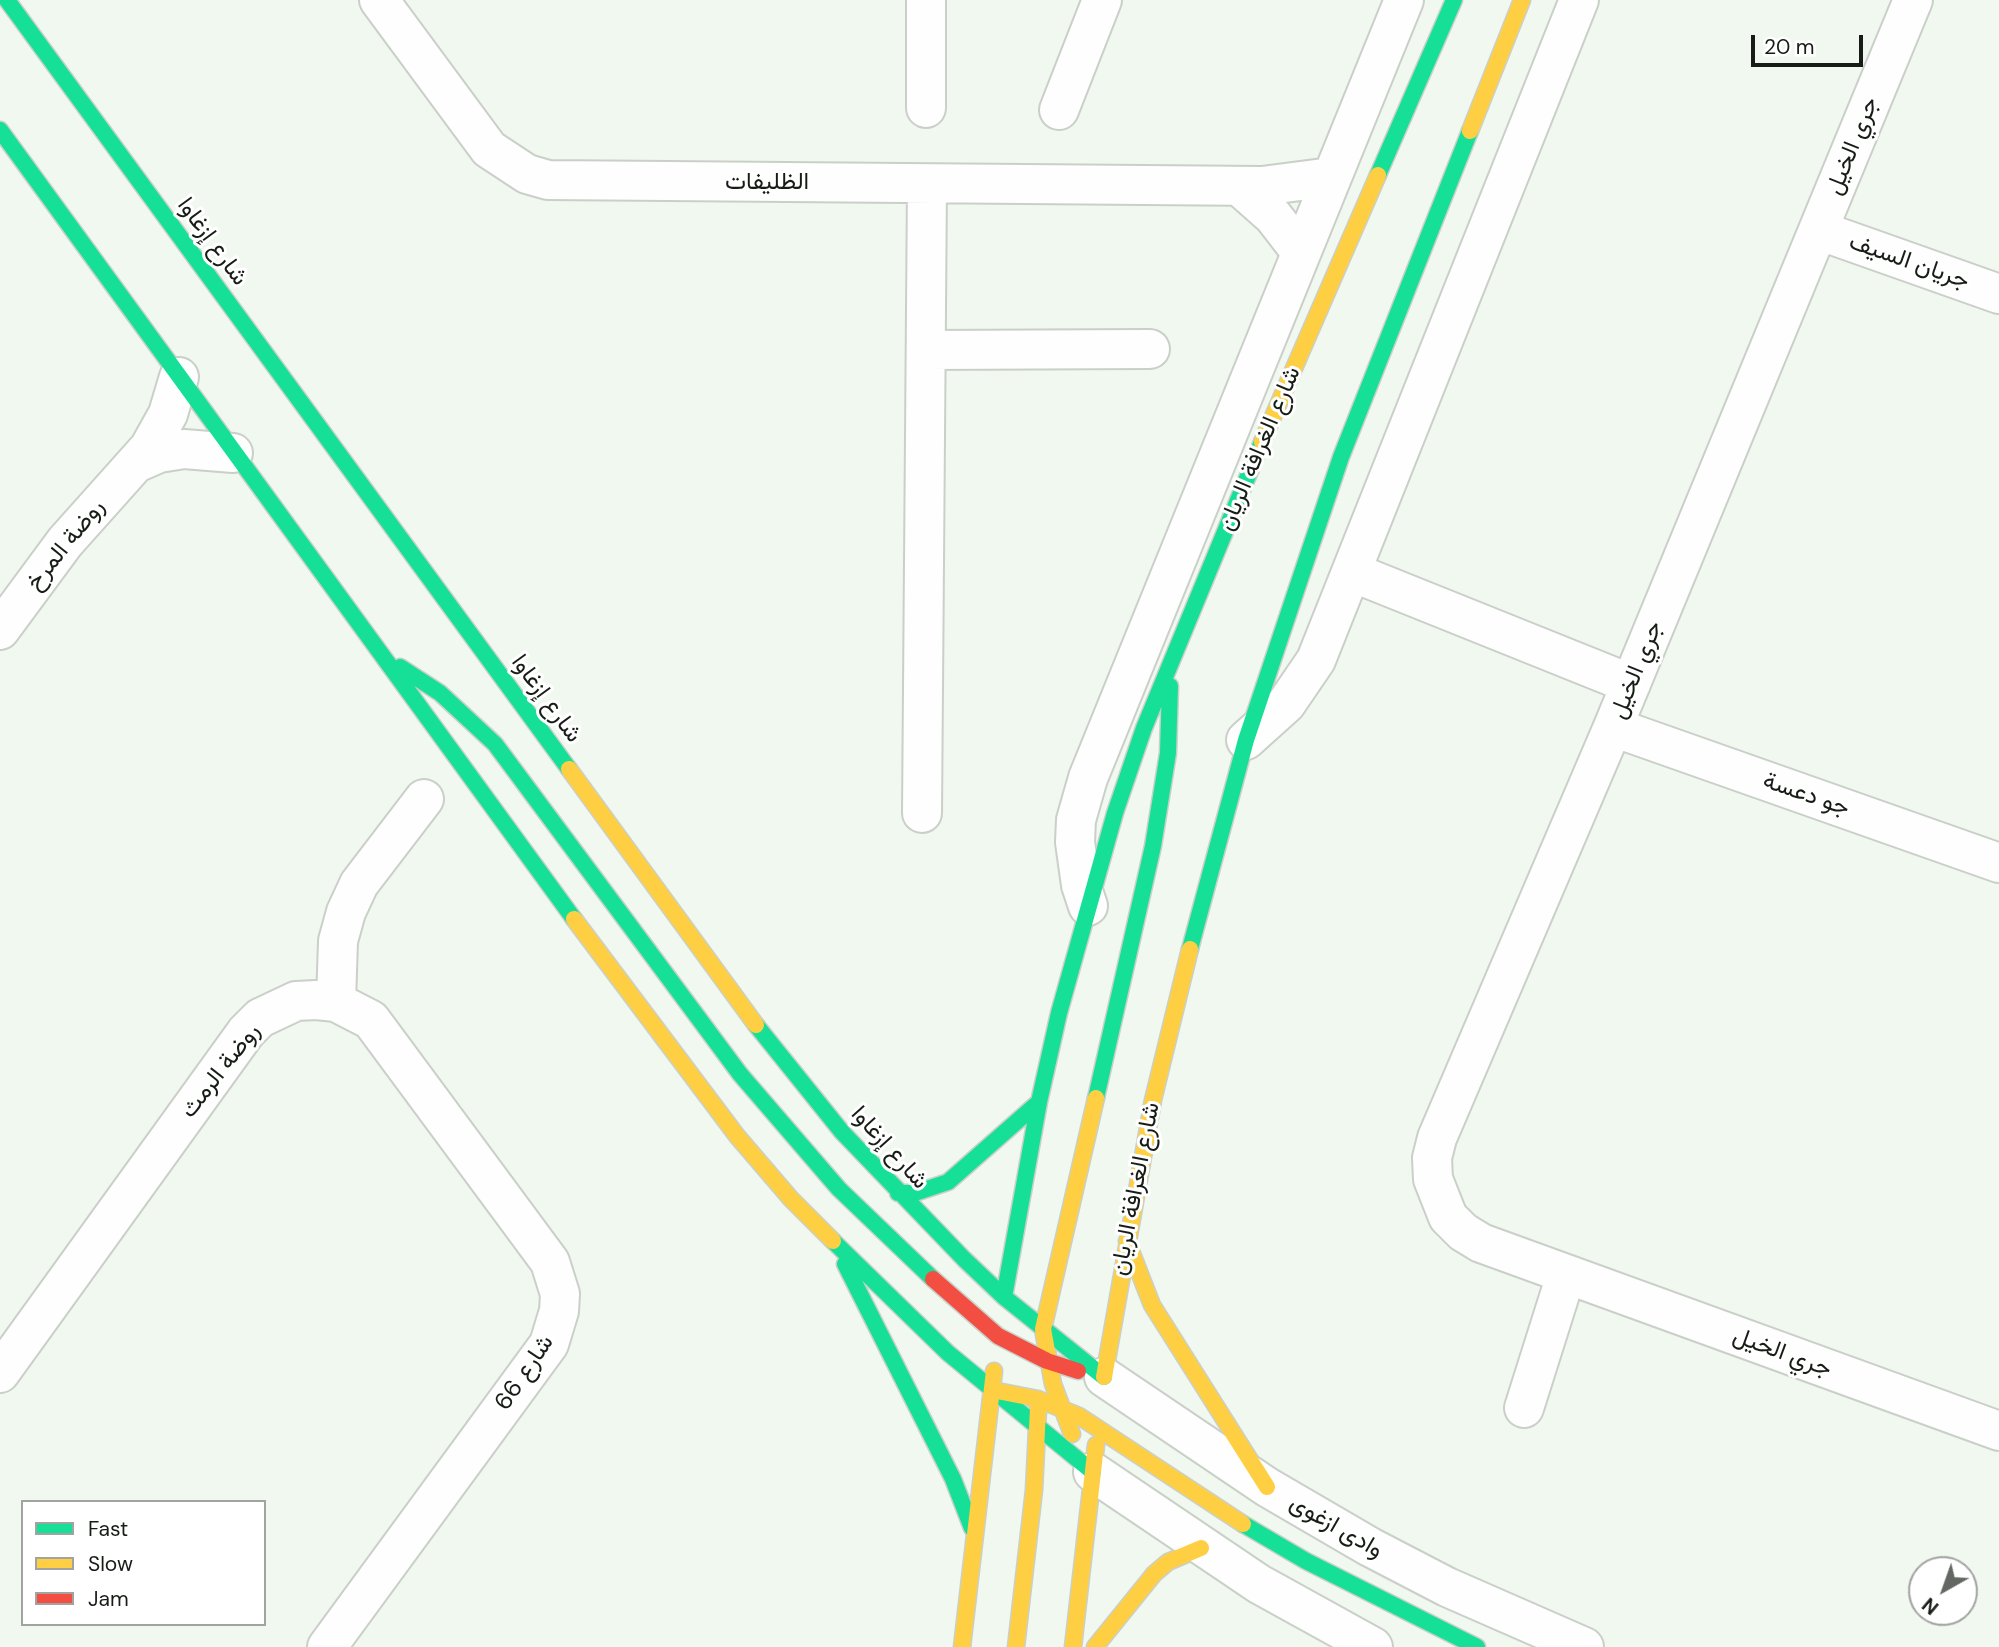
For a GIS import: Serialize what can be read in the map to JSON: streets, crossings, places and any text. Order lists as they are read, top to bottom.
{
  "streets": {
    "main road": ["شارع إزغاوا", "شارع الغرافة الريان"],
    "street": [
      "جري الخيل",
      "الظليفات",
      "جريان السيف",
      "روضة المرخ",
      "جو دعسة",
      "روضة الرمث",
      "شارع 66",
      "وادى ازغوى"
    ]
  },
  "crossings": [
    ["جري الخيل", "جريان السيف"],
    ["جري الخيل", "جو دعسة"],
    ["الظليفات", "شارع الغرافة الريان"],
    ["شارع إزغاوا", "شارع الغرافة الريان"],
    ["شارع إزغاوا", "وادى ازغوى"],
    ["شارع الغرافة الريان", "وادى ازغوى"],
    ["روضة الرمث", "شارع 66"]
  ],
  "legend": ["Fast", "Slow", "Jam"],
  "scale_bar": "20 m",
  "north": "bottom left"
}
